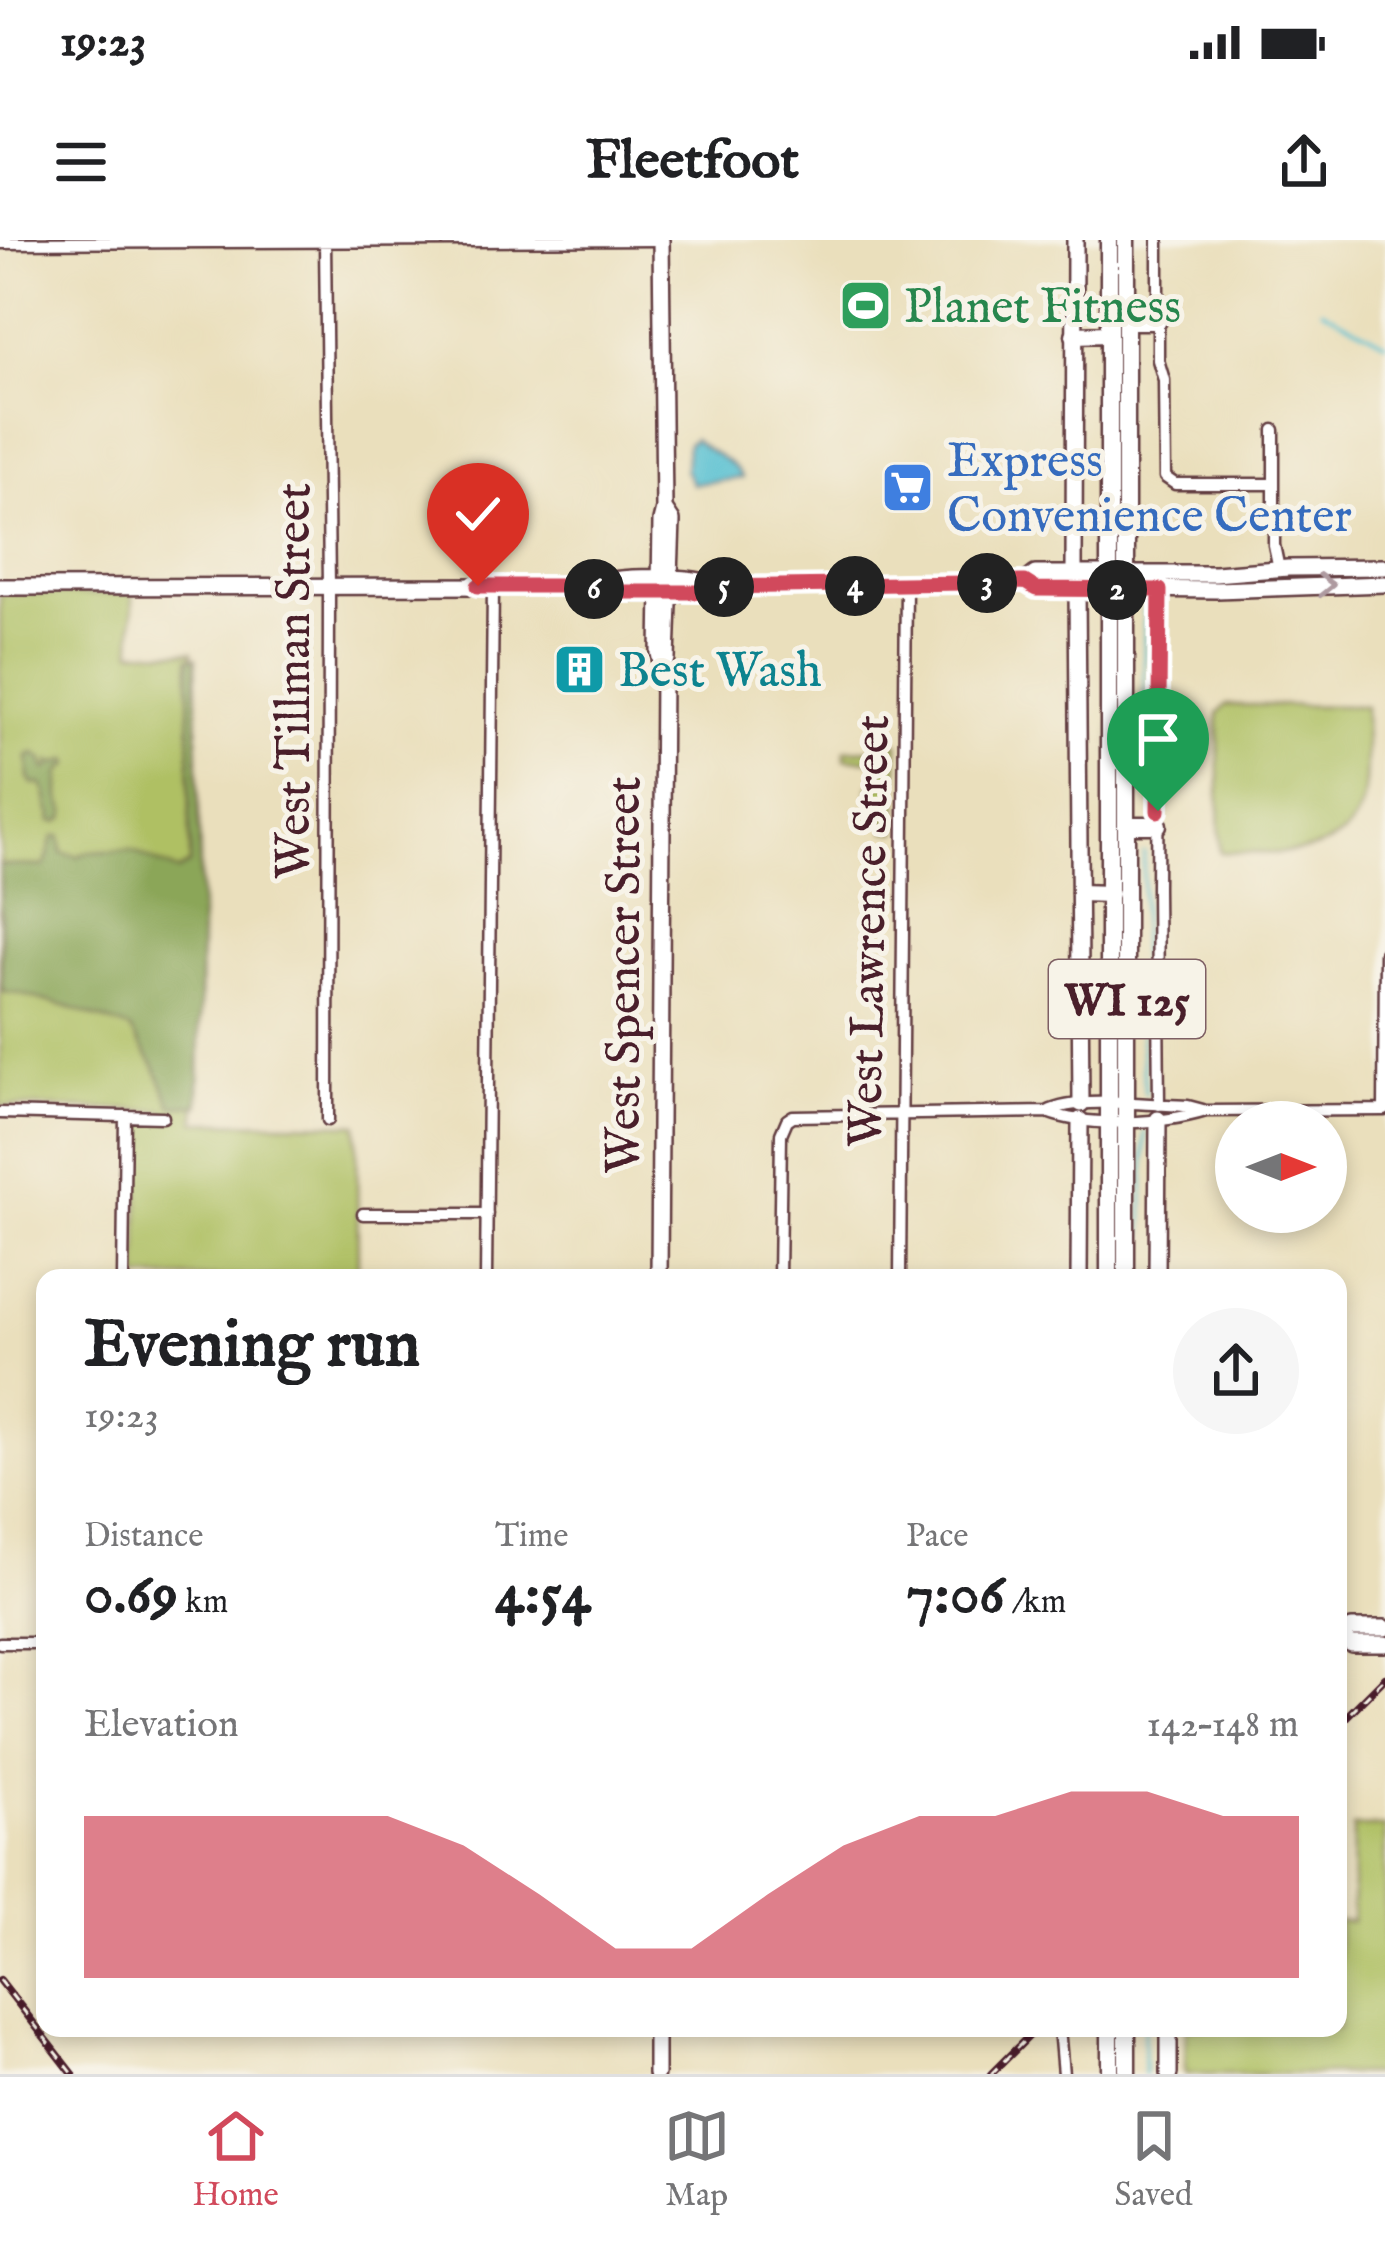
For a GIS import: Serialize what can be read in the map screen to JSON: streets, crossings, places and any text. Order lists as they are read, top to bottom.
{
  "streets": {
    "main road": ["WI 125"],
    "street": ["West Tillman Street", "West Lawrence Street", "West Spencer Street"]
  },
  "places": {
    "sports": ["Planet Fitness"],
    "supermarket": ["Express Convenience Center"],
    "building": ["Best Wash"]
  },
  "north": "right",
  "page": {
    "status": "19:23",
    "header": "Fleetfoot",
    "pins": [
      "3",
      "4",
      "5",
      "6",
      "2"
    ],
    "heading": ["Evening run", "19:23"],
    "stats": [
      ["Distance", "0.69 km"],
      ["Time", "4:54"],
      ["Pace", "7:06 /km"]
    ],
    "chart": ["Elevation", "142–148 m"],
    "tabs": ["Home", "Map", "Saved"]
  }
}
